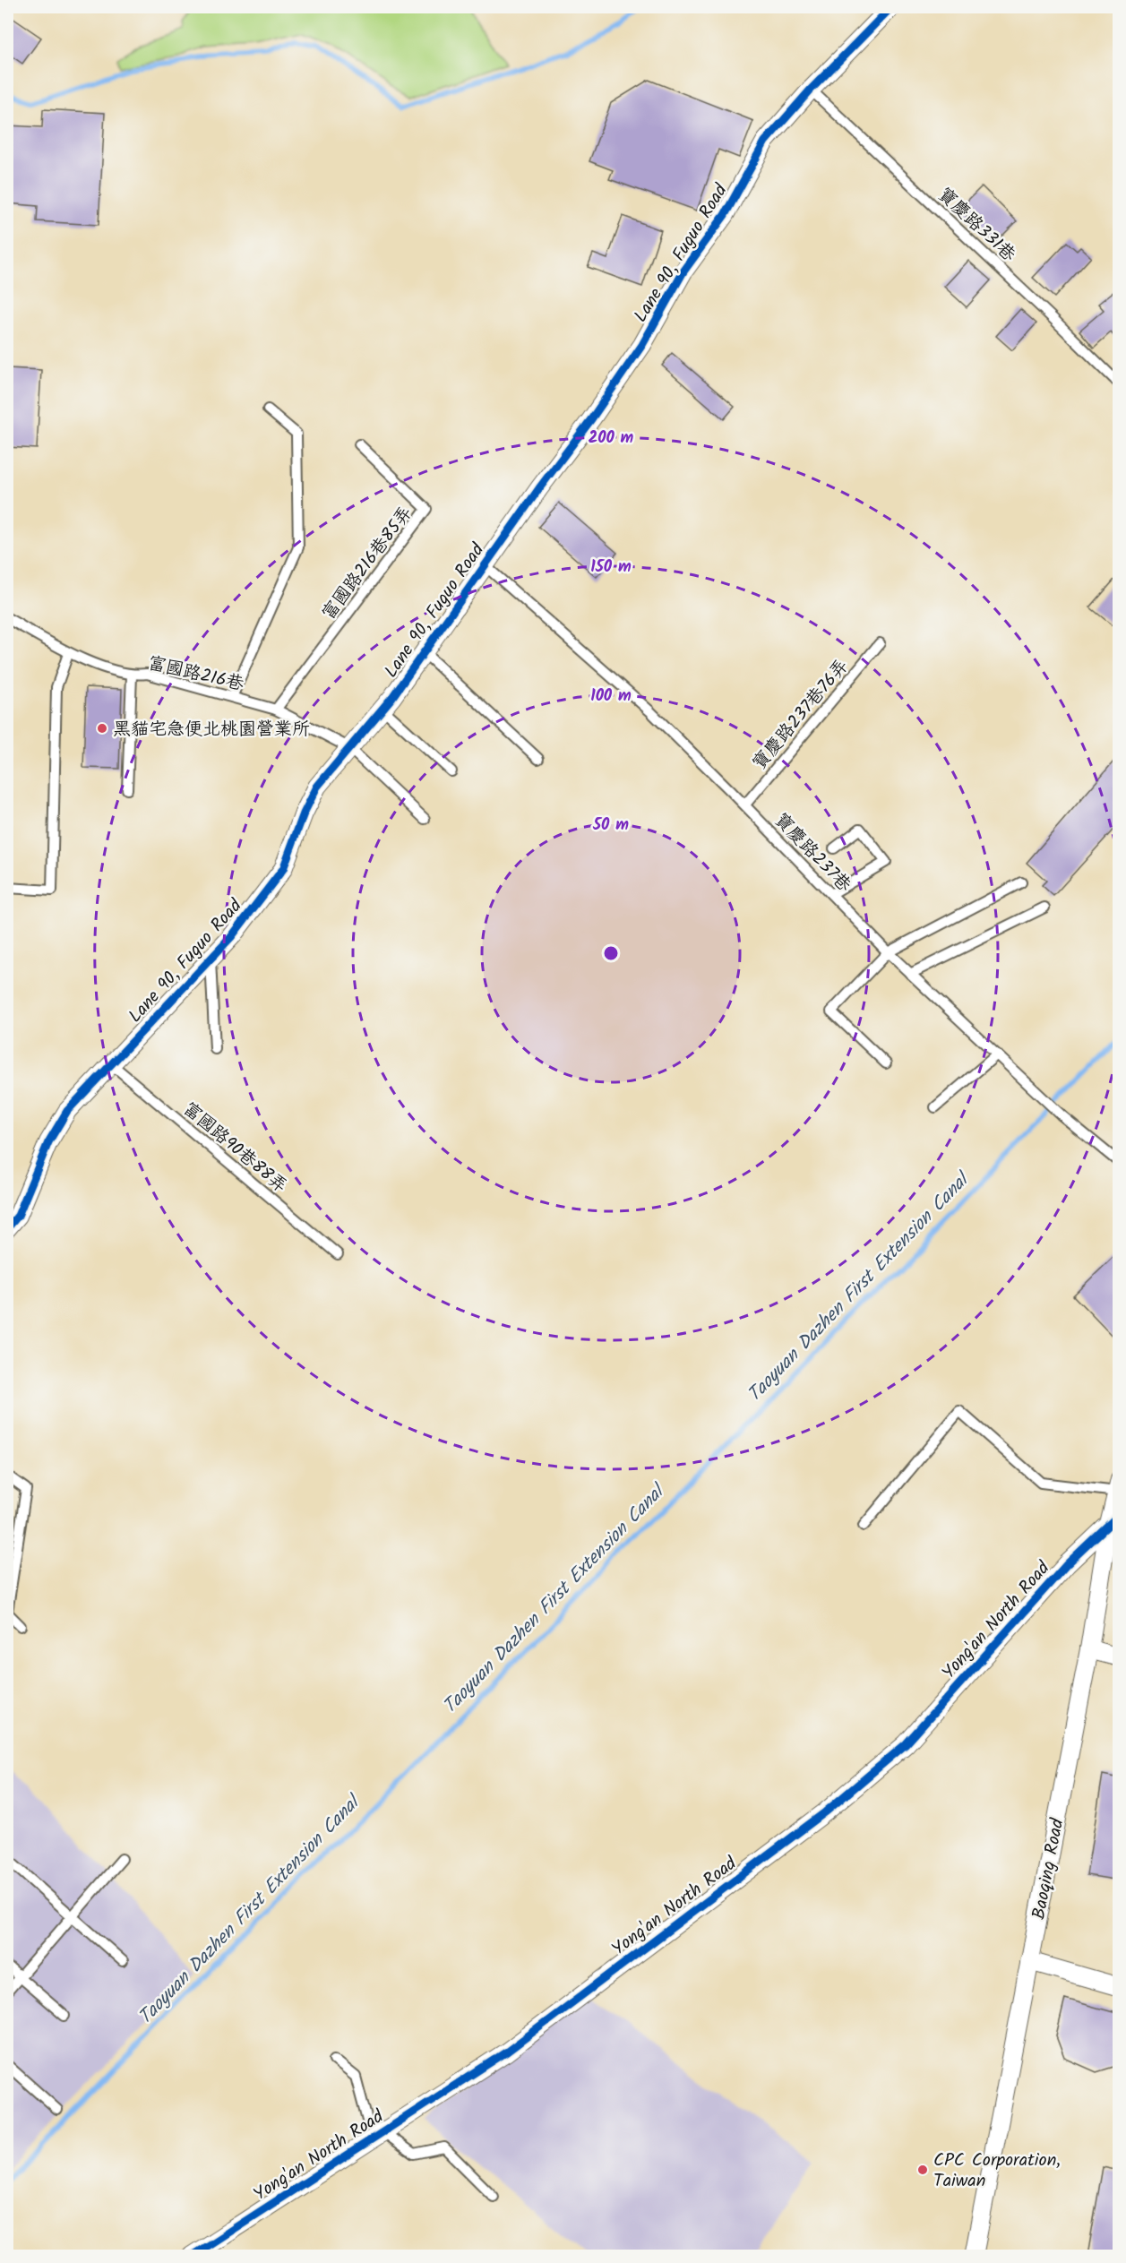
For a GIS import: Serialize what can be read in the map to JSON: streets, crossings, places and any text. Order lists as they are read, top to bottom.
{
  "streets": {
    "street": ["Lane 90, Fuguo Road", "Yong'an North Road", "Baoqing Road"],
    "lane": [
      "寶慶路331巷",
      "富國路216巷85弄",
      "富國路216巷",
      "寶慶路237巷76弄",
      "寶慶路237巷",
      "富國路90巷88弄"
    ]
  },
  "crossings": [
    ["寶慶路331巷", "Lane 90, Fuguo Road"],
    ["Lane 90, Fuguo Road", "富國路216巷"],
    ["Lane 90, Fuguo Road", "寶慶路237巷"],
    ["Lane 90, Fuguo Road", "富國路90巷88弄"],
    ["富國路216巷85弄", "富國路216巷"],
    ["寶慶路237巷76弄", "寶慶路237巷"],
    ["Yong'an North Road", "Baoqing Road"]
  ],
  "water": ["Taoyuan Dazhen First Extension Canal"],
  "places": ["黑貓宅急便北桃園營業所", "CPC Corporation, Taiwan"],
  "rings": [
    "200 m",
    "150 m",
    "100 m",
    "50 m"
  ]
}
